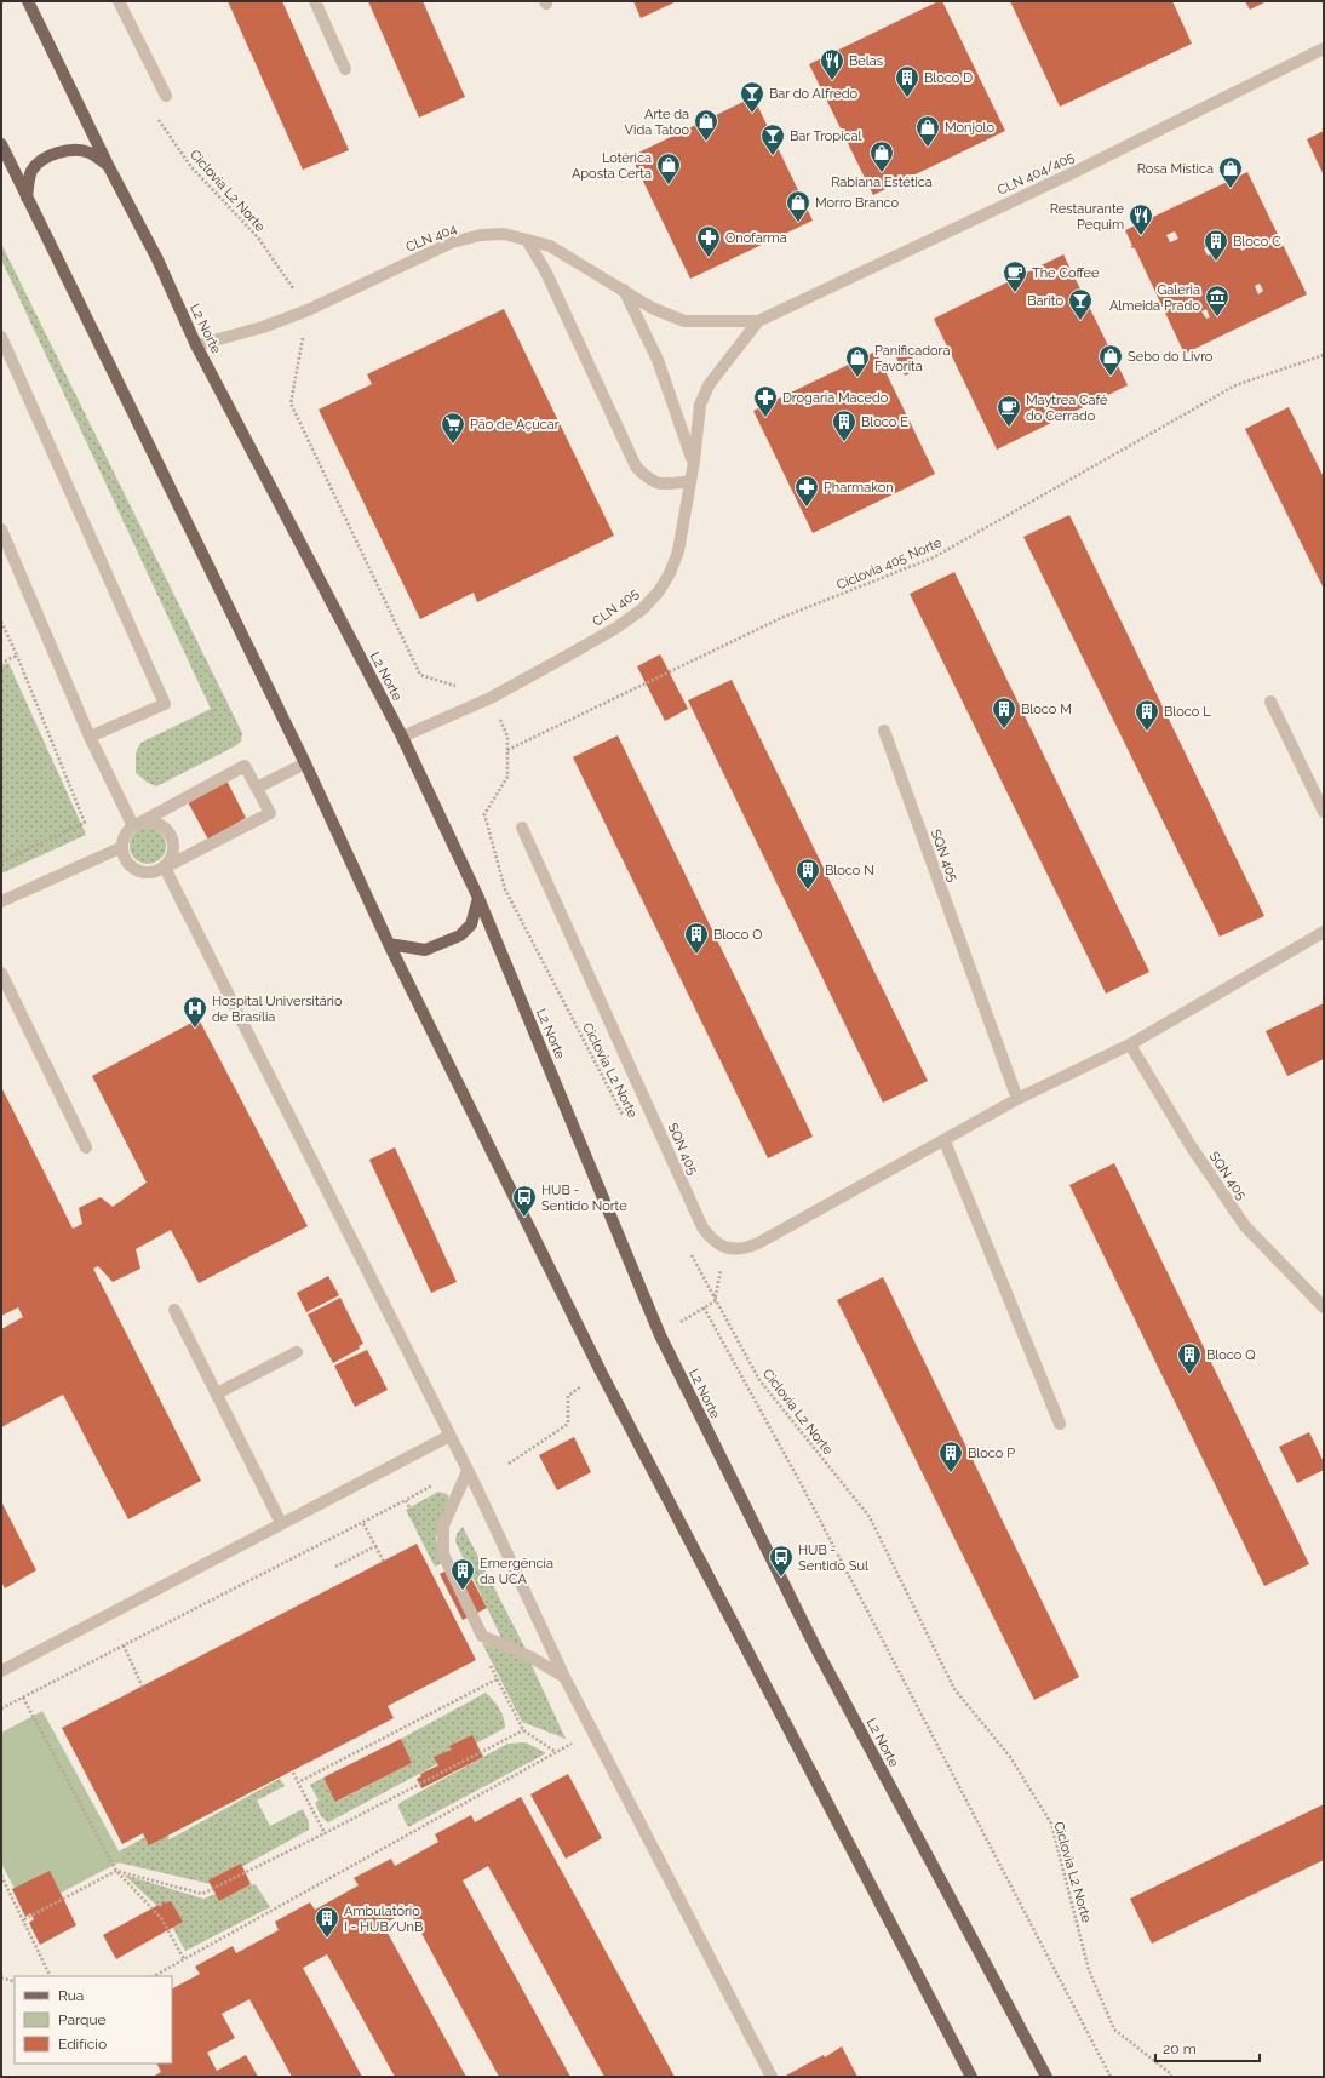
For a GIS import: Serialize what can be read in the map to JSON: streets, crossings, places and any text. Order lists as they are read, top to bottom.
{
  "streets": {
    "main road": ["L2 Norte"],
    "street": [
      "CLN 404/405",
      "CLN 404",
      "CLN 405",
      "SQN 405"
    ],
    "path": ["Ciclovia L2 Norte", "Ciclovia 405 Norte"]
  },
  "crossings": [
    ["CLN 404/405", "CLN 404"],
    ["CLN 404/405", "CLN 405"],
    ["Ciclovia L2 Norte", "CLN 404"],
    ["Ciclovia L2 Norte", "Ciclovia 405 Norte"],
    ["Ciclovia L2 Norte", "CLN 405"],
    ["CLN 404", "L2 Norte"],
    ["CLN 404", "CLN 405"],
    ["L2 Norte", "CLN 405"]
  ],
  "places": {
    "restaurant": ["Belas", "Restaurante Pequim"],
    "building": [
      "Bloco D",
      "Bloco C",
      "Bloco E",
      "Bloco M",
      "Bloco L",
      "Bloco N",
      "Bloco O",
      "Bloco Q",
      "Bloco P",
      "Emergência da UCA",
      "Ambulatório I - HUB/UnB"
    ],
    "bar": ["Bar do Alfredo", "Bar Tropical", "Barito"],
    "shop": [
      "Arte da Vida Tatoo",
      "Monjolo",
      "Rabiana Estética",
      "Lotérica Aposta Certa",
      "Rosa Mística",
      "Morro Branco",
      "Sebo do Livro",
      "Panificadora Favorita"
    ],
    "pharmacy": ["Onofarma", "Drogaria Macedo", "Pharmakon"],
    "cafe": ["The Coffee", "Maytrea Café do Cerrado"],
    "museum": ["Galeria Almeida Prado"],
    "supermarket": ["Pão de Açúcar"],
    "hospital": ["Hospital Universitário de Brasília"],
    "bus stop": ["HUB - Sentido Norte", "HUB - Sentido Sul"]
  },
  "legend": ["Rua", "Parque", "Edifício"],
  "scale_bar": "20 m"
}
